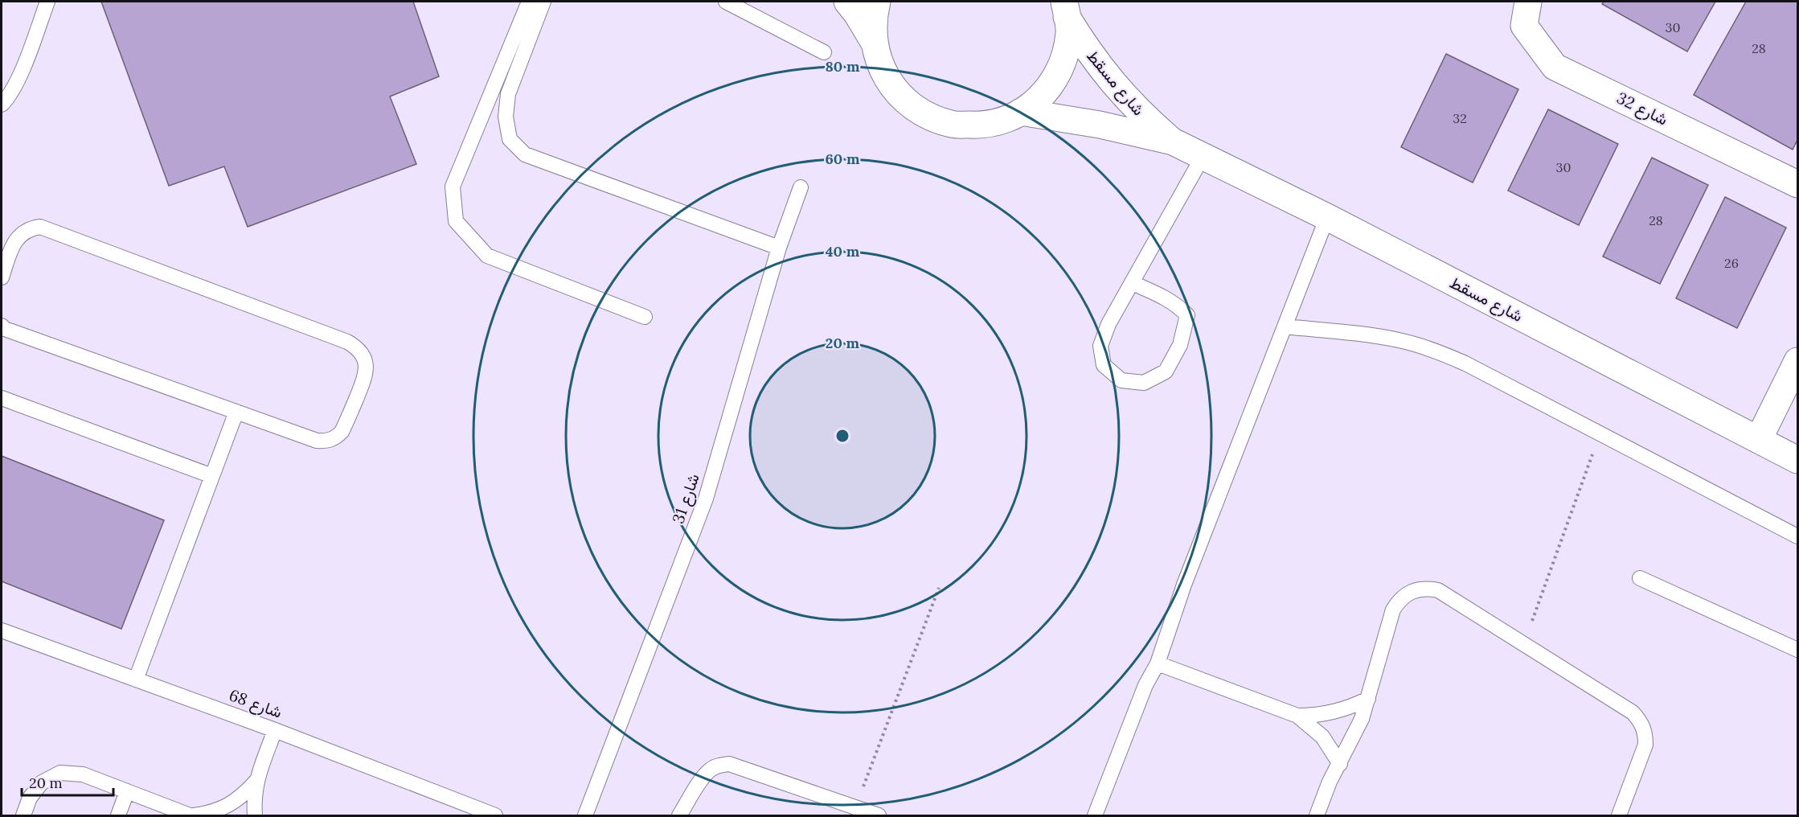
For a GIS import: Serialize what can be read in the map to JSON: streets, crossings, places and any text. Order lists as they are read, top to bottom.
{
  "streets": {
    "street": ["شارع مسقط", "شارع 32"],
    "lane": ["شارع 31", "شارع 68"]
  },
  "house_numbers": [
    "30",
    "28",
    "32",
    "30",
    "28",
    "26"
  ],
  "scale_bar": "20 m",
  "rings": [
    "80 m",
    "60 m",
    "40 m",
    "20 m"
  ]
}
